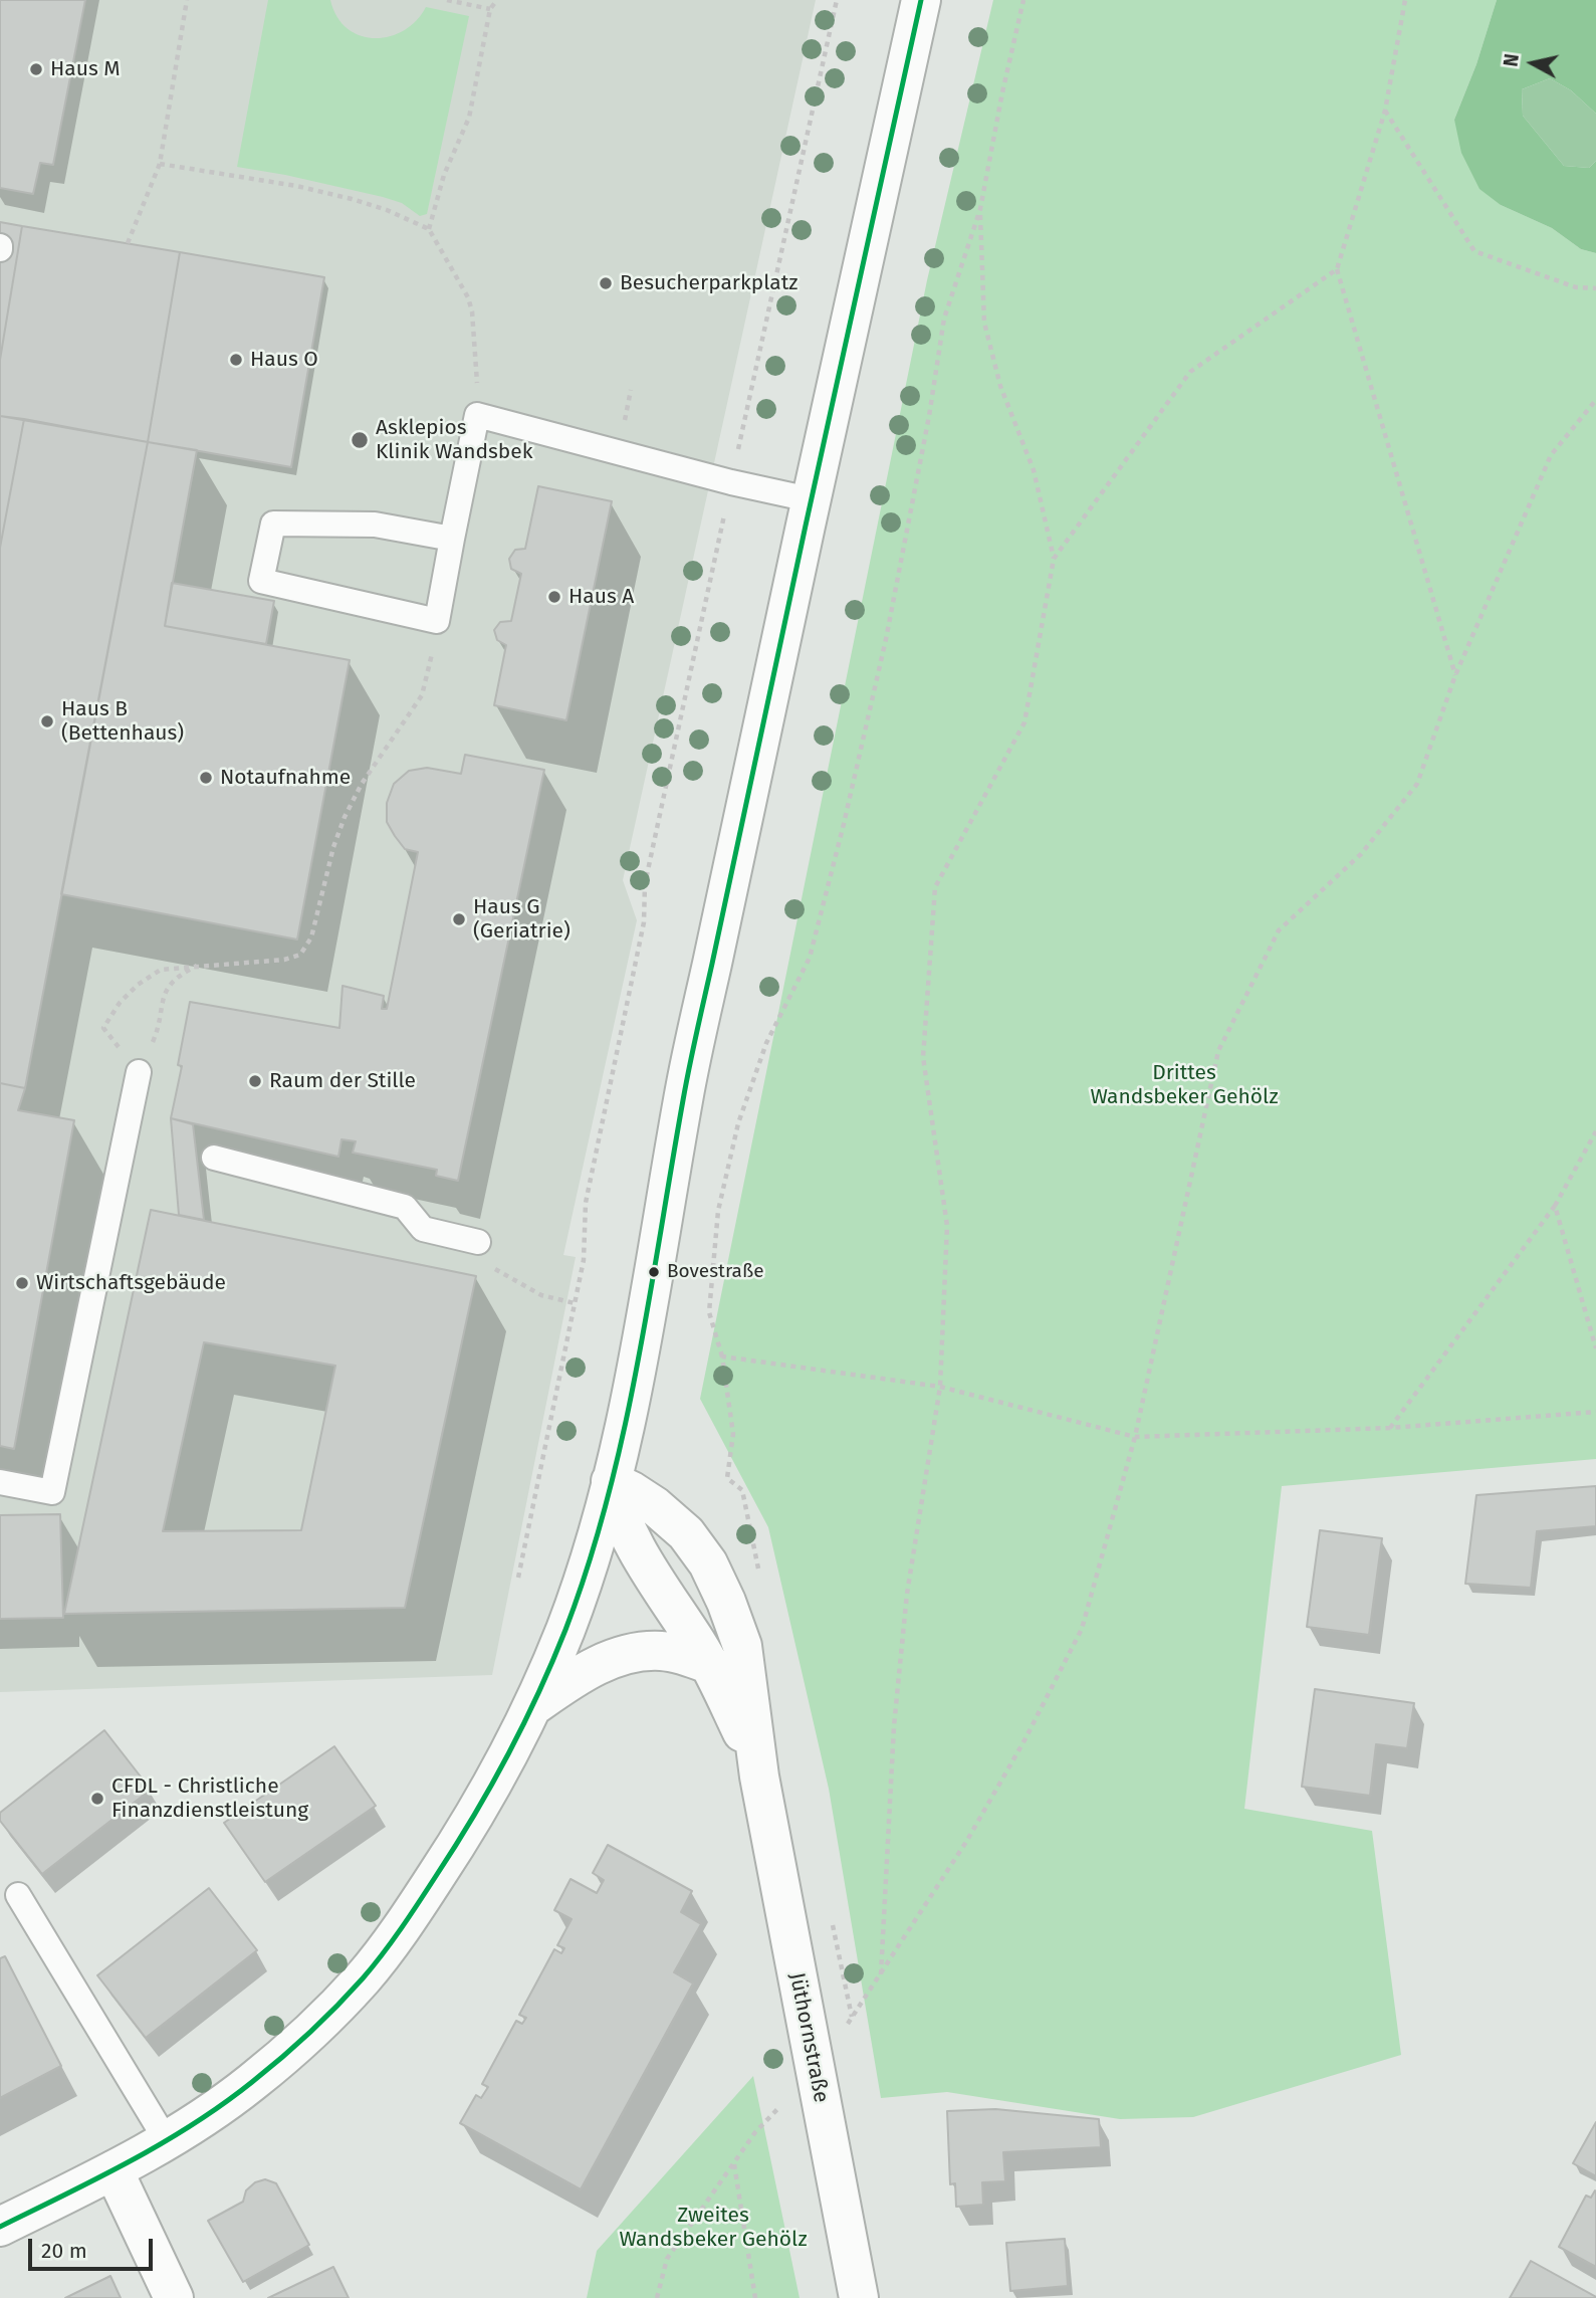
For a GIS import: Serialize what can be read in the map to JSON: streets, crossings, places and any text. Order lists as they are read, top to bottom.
{
  "streets": {
    "main road": ["Jüthornstraße"]
  },
  "parks": ["Drittes Wandsbeker Gehölz", "Zweites Wandsbeker Gehölz"],
  "places": [
    "Haus M",
    "Besucherparkplatz",
    "Haus O",
    "Asklepios Klinik Wandsbek",
    "Haus A",
    "Haus B (Bettenhaus)",
    "Notaufnahme",
    "Haus G (Geriatrie)",
    "Raum der Stille",
    "Bovestraße",
    "Wirtschaftsgebäude",
    "CFDL - Christliche Finanzdienstleistung"
  ],
  "scale_bar": "20 m",
  "north": "left"
}
